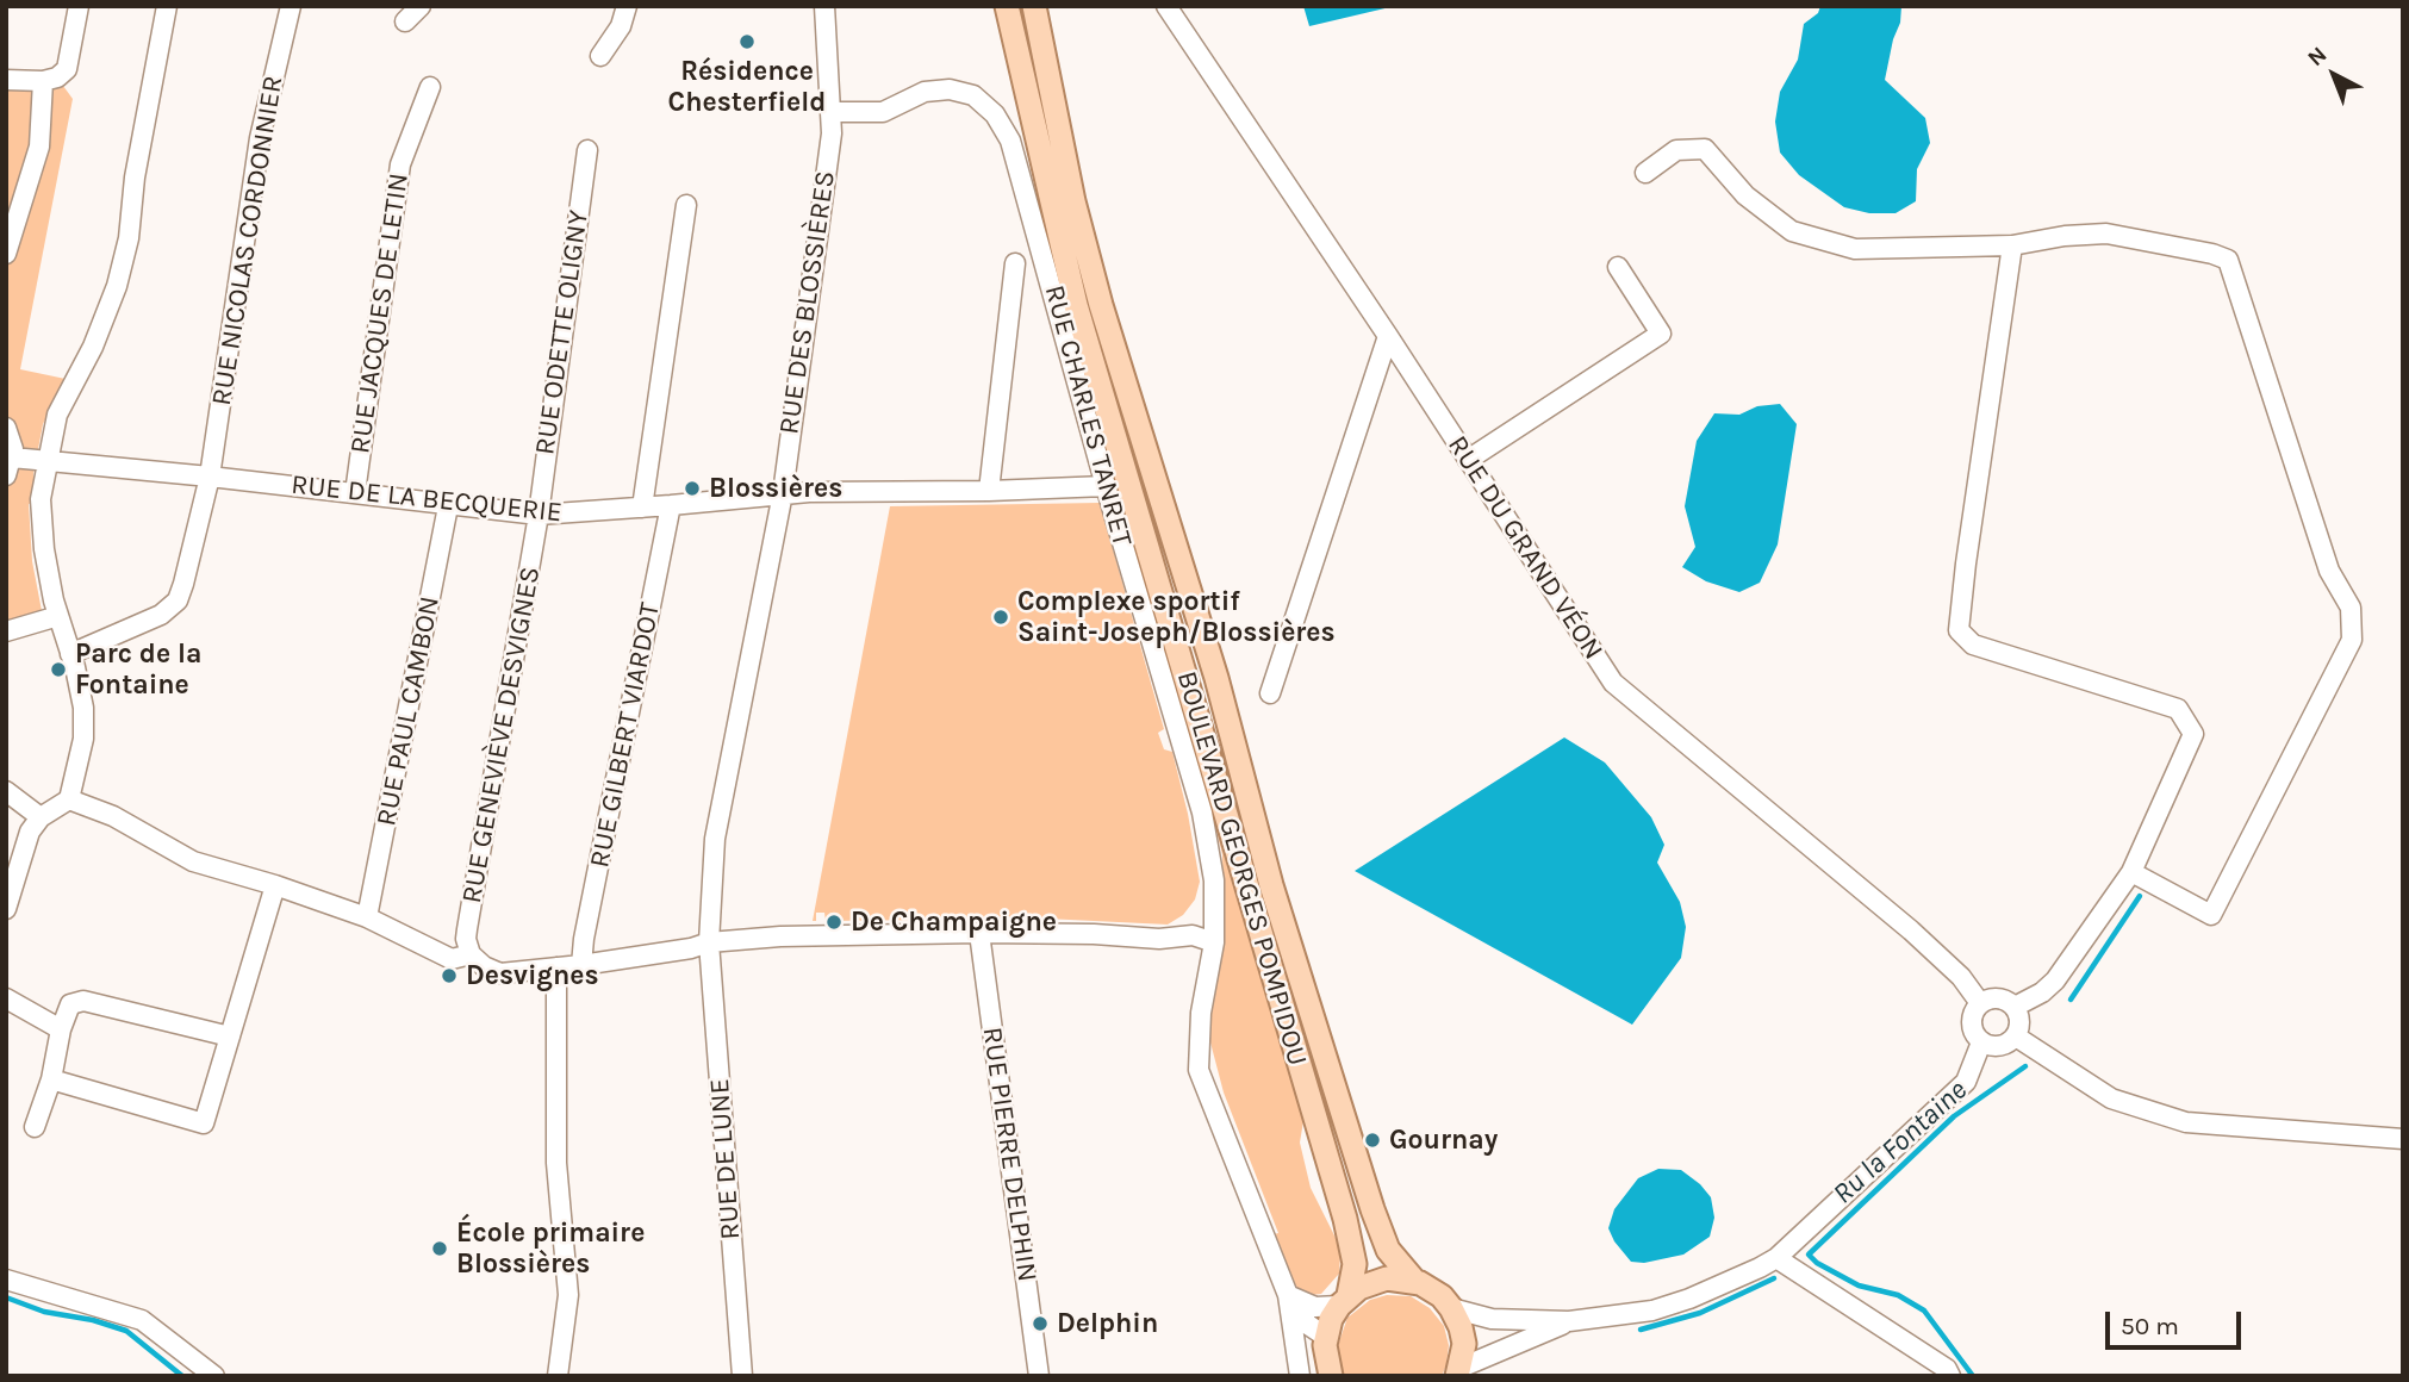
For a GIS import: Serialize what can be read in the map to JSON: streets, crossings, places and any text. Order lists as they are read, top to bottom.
{
  "streets": {
    "main road": ["BOULEVARD GEORGES POMPIDOU"],
    "street": [
      "RUE NICOLAS CORDONNIER",
      "RUE DES BLOSSIÈRES",
      "RUE JACQUES DE LETIN",
      "RUE ODETTE OLIGNY",
      "RUE CHARLES TANRET",
      "RUE DE LA BECQUERIE",
      "RUE DU GRAND VÉON",
      "RUE PAUL CAMBON",
      "RUE GENEVIÈVE DESVIGNES",
      "RUE GILBERT VIARDOT",
      "RUE PIERRE DELPHIN",
      "RUE DE LUNE"
    ]
  },
  "crossings": [
    ["RUE NICOLAS CORDONNIER", "RUE DE LA BECQUERIE"],
    ["RUE DES BLOSSIÈRES", "RUE CHARLES TANRET"],
    ["RUE DES BLOSSIÈRES", "RUE DE LA BECQUERIE"],
    ["RUE DES BLOSSIÈRES", "RUE DE LUNE"],
    ["RUE JACQUES DE LETIN", "RUE DE LA BECQUERIE"],
    ["RUE ODETTE OLIGNY", "RUE DE LA BECQUERIE"],
    ["RUE ODETTE OLIGNY", "RUE GENEVIÈVE DESVIGNES"],
    ["RUE CHARLES TANRET", "RUE DE LA BECQUERIE"],
    ["RUE DE LA BECQUERIE", "RUE PAUL CAMBON"],
    ["RUE DE LA BECQUERIE", "RUE GENEVIÈVE DESVIGNES"],
    ["RUE DE LA BECQUERIE", "RUE GILBERT VIARDOT"]
  ],
  "water": ["Ru la Fontaine"],
  "places": [
    "Résidence Chesterfield",
    "Blossières",
    "Complexe sportif Saint-Joseph/Blossières",
    "Parc de la Fontaine",
    "De Champaigne",
    "Desvignes",
    "Gournay",
    "École primaire Blossières",
    "Delphin"
  ],
  "scale_bar": "50 m",
  "north": "top left"
}
